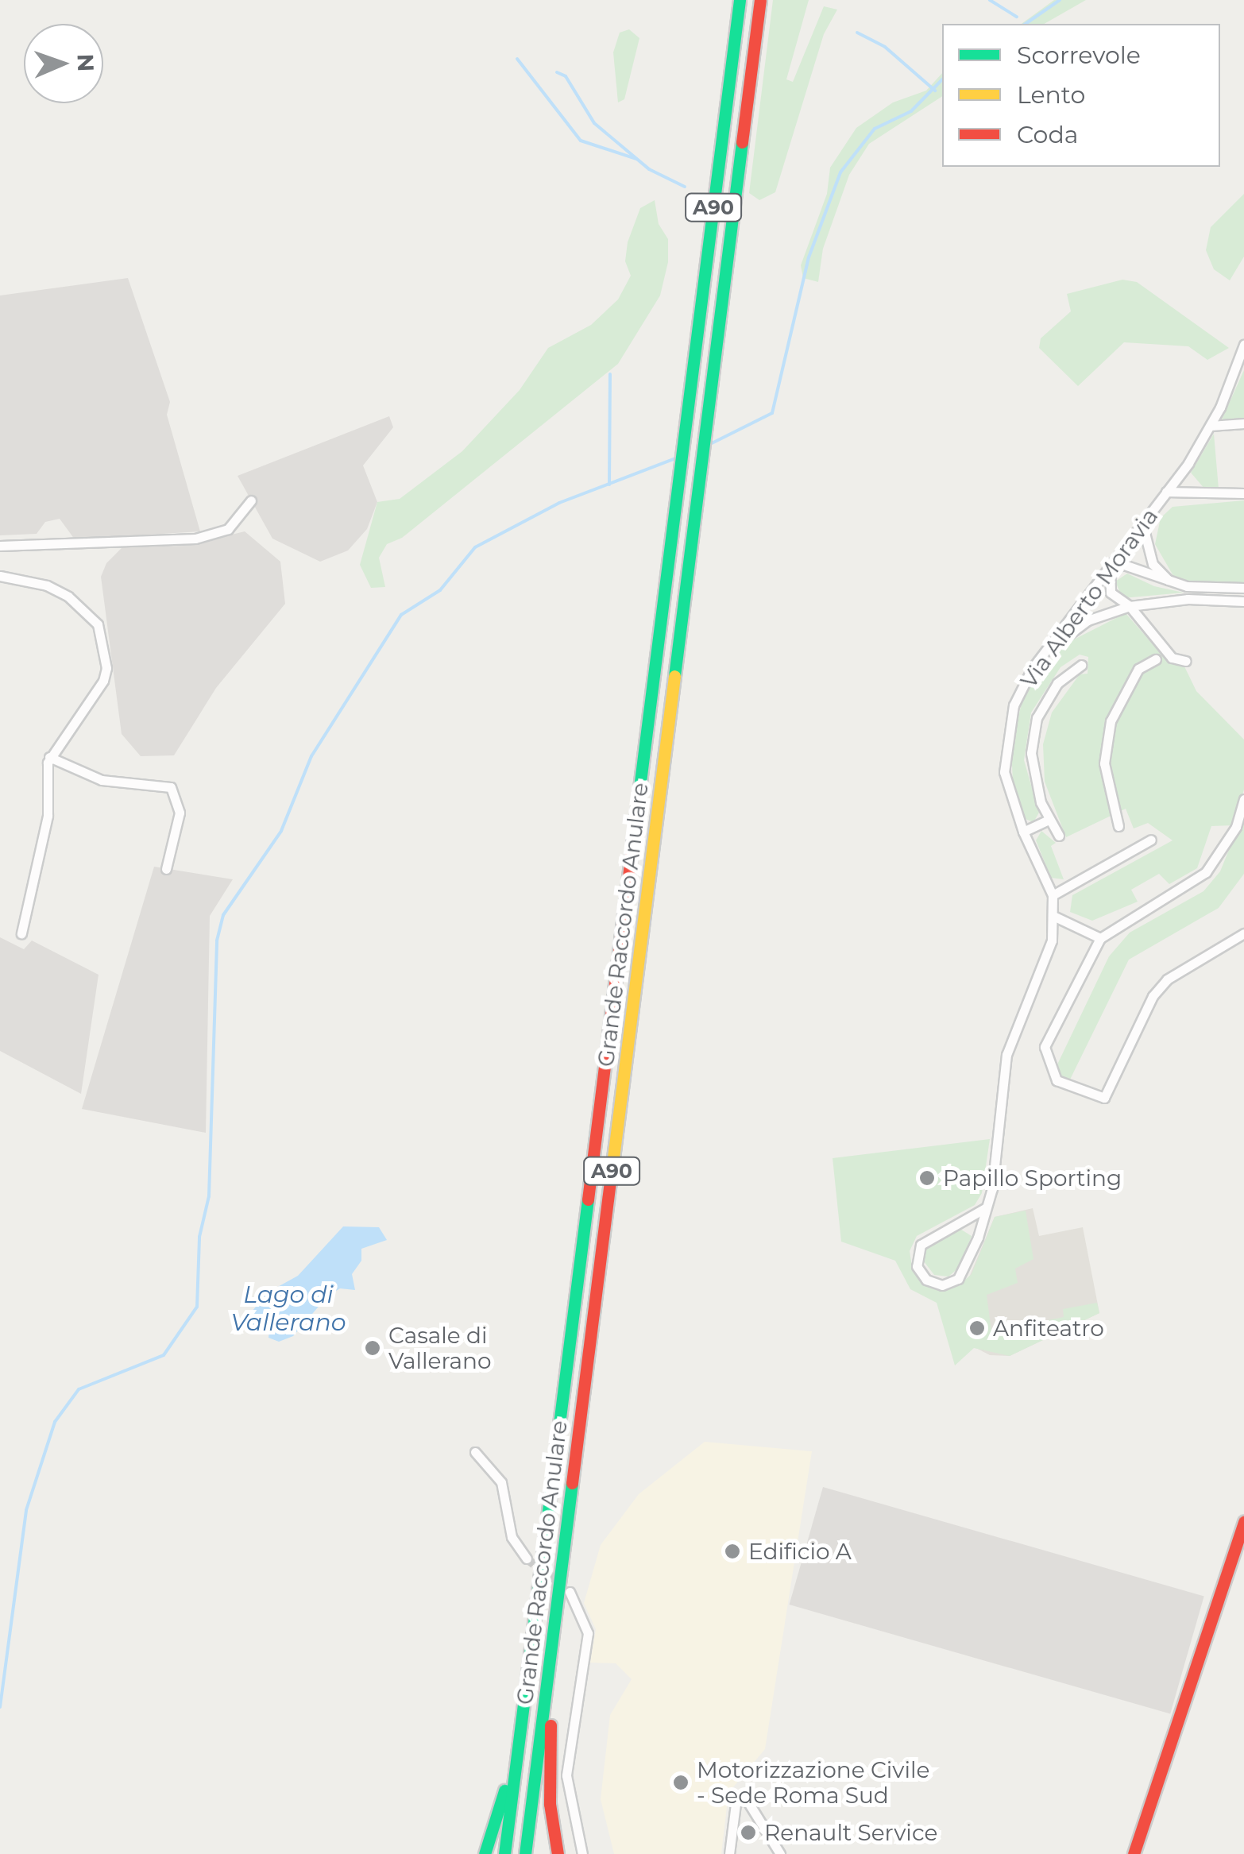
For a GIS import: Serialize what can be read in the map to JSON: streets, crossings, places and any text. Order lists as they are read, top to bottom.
{
  "streets": {
    "main road": ["A90", "Grande Raccordo Anulare"],
    "street": ["Via Alberto Moravia"]
  },
  "water": ["Lago di Vallerano"],
  "places": [
    "Papillo Sporting",
    "Anfiteatro",
    "Casale di Vallerano",
    "Edificio A",
    "Motorizzazione Civile - Sede Roma Sud",
    "Renault Service"
  ],
  "legend": ["Scorrevole", "Lento", "Coda"],
  "north": "right"
}
